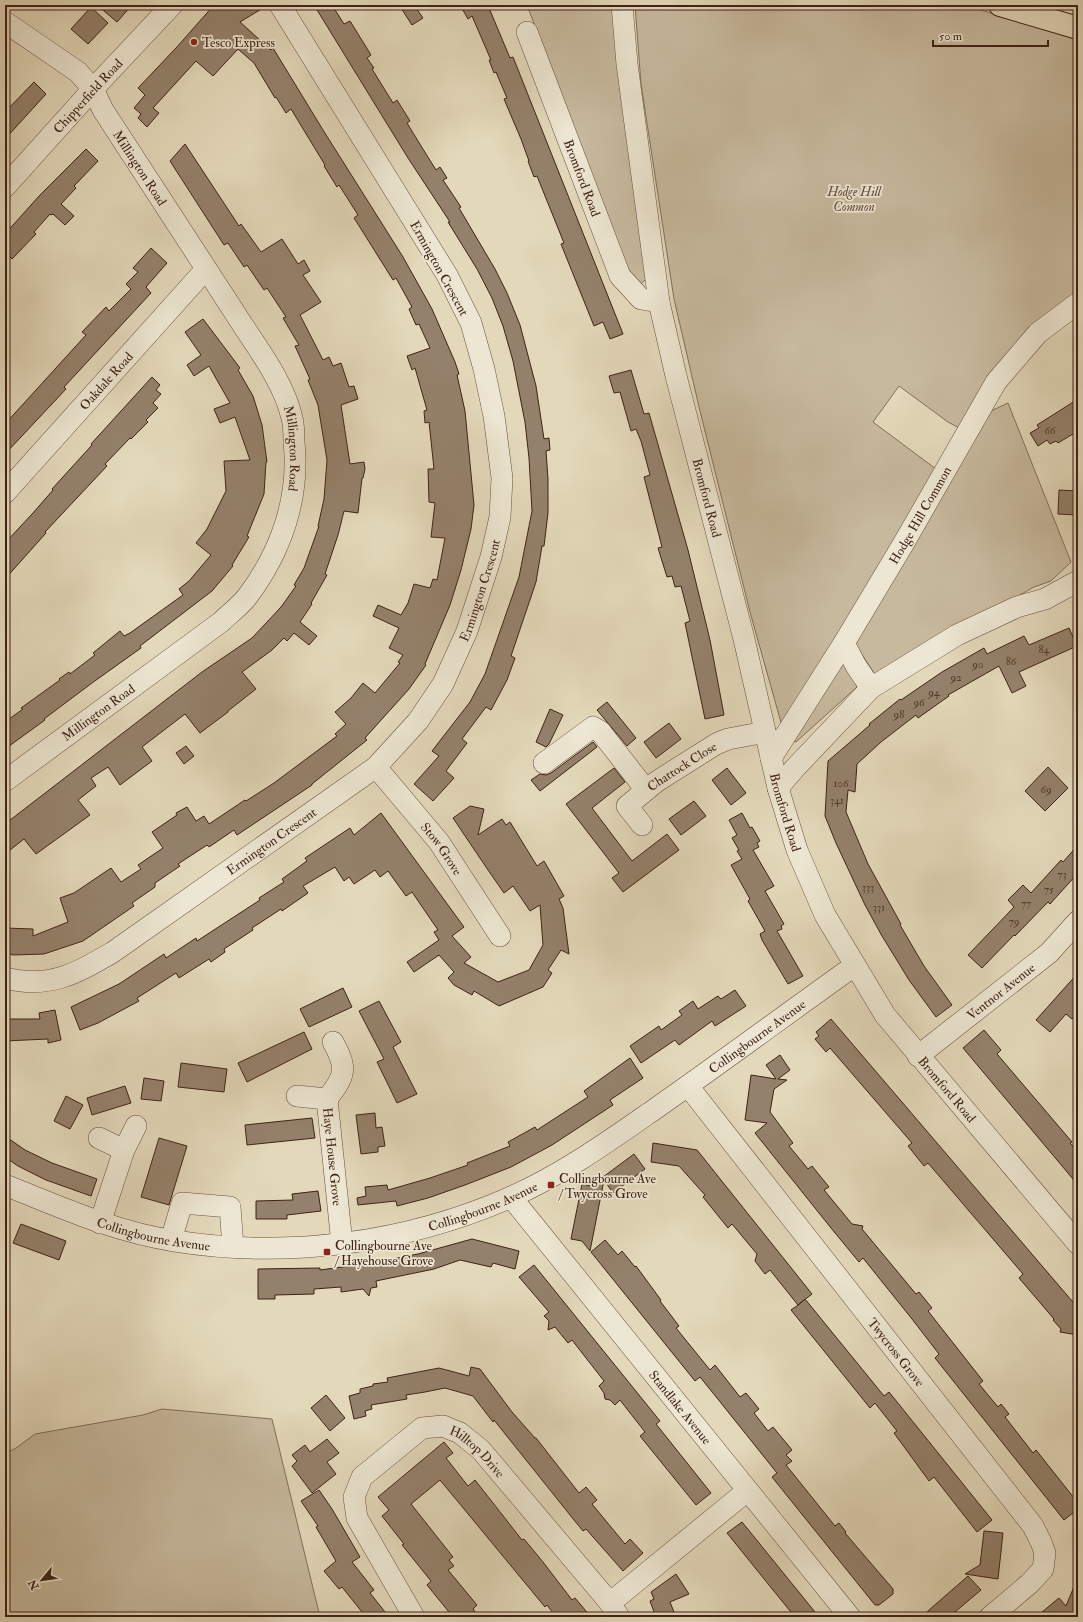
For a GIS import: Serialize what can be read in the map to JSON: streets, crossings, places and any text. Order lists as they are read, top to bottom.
{
  "streets": {
    "street": [
      "Chipperfield Road",
      "Millington Road",
      "Bromford Road",
      "Ermington Crescent",
      "Oakdale Road",
      "Hodge Hill Common",
      "Chattock Close",
      "Stow Grove",
      "Ventnor Avenue",
      "Collingbourne Avenue",
      "Haye House Grove",
      "Twycross Grove",
      "Standlake Avenue",
      "Hilltop Drive"
    ]
  },
  "crossings": [
    ["Chipperfield Road", "Millington Road"],
    ["Millington Road", "Oakdale Road"],
    ["Bromford Road", "Hodge Hill Common"],
    ["Bromford Road", "Chattock Close"],
    ["Bromford Road", "Ventnor Avenue"],
    ["Bromford Road", "Collingbourne Avenue"],
    ["Ermington Crescent", "Stow Grove"],
    ["Collingbourne Avenue", "Haye House Grove"],
    ["Collingbourne Avenue", "Twycross Grove"],
    ["Collingbourne Avenue", "Standlake Avenue"],
    ["Standlake Avenue", "Hilltop Drive"]
  ],
  "parks": ["Hodge Hill Common"],
  "places": {
    "other": ["Tesco Express"],
    "transit": ["Collingbourne Ave / Twycross Grove", "Collingbourne Ave / Hayehouse Grove"]
  },
  "house_numbers": [
    "66",
    "84",
    "86",
    "90",
    "92",
    "94",
    "96",
    "98",
    "106",
    "69",
    "341",
    "73",
    "333",
    "75",
    "77",
    "331",
    "79"
  ],
  "scale_bar": "50 m",
  "north": "bottom left"
}
